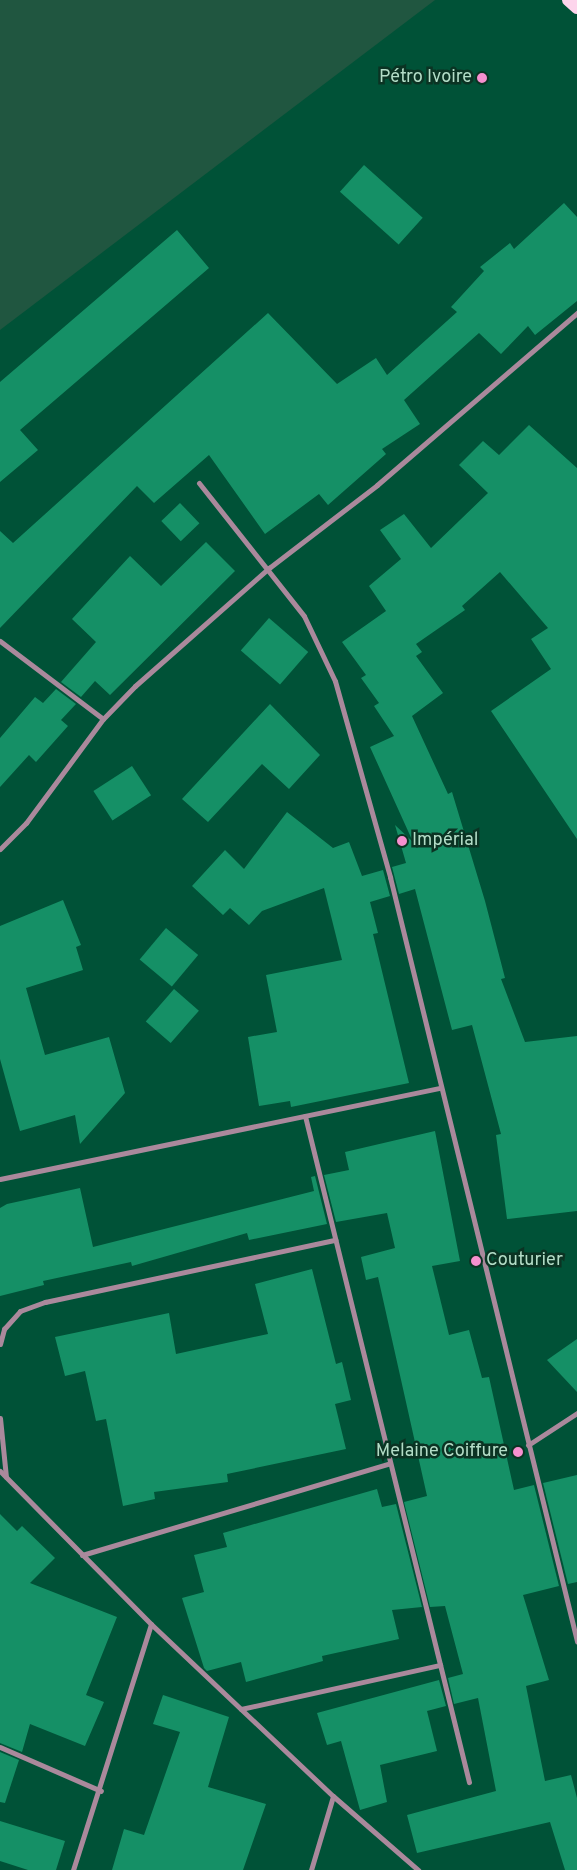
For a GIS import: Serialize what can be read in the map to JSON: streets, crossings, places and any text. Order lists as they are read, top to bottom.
{
  "places": [
    "Pétro Ivoire",
    "Impérial",
    "Couturier",
    "Melaine Coiffure"
  ]
}
